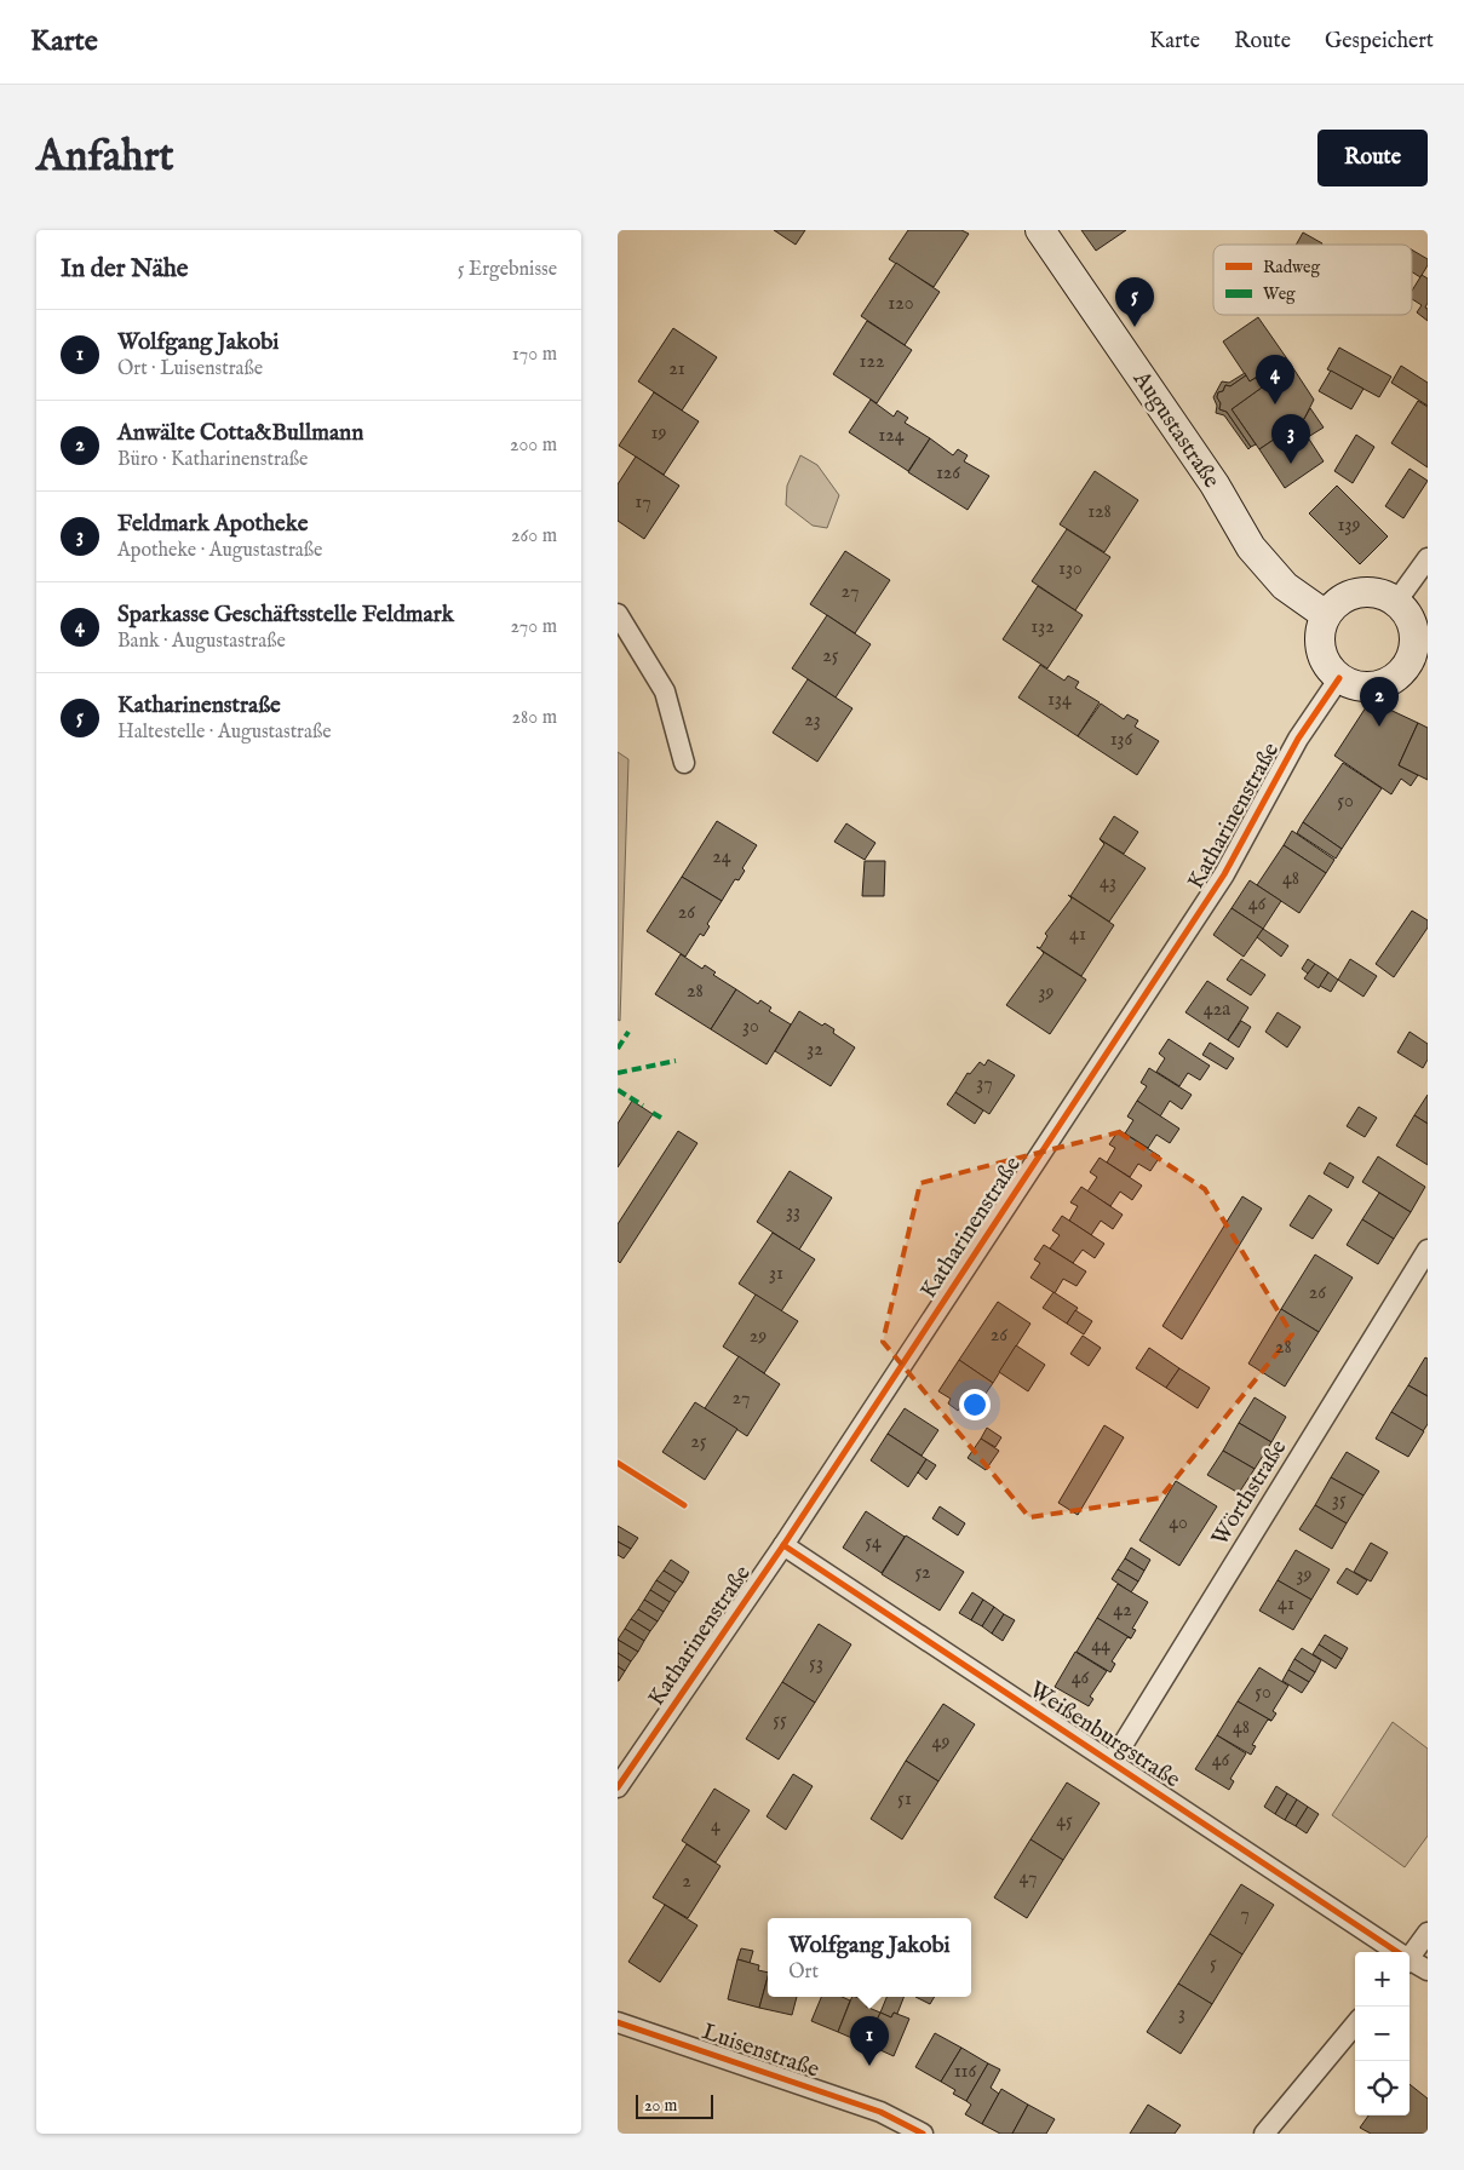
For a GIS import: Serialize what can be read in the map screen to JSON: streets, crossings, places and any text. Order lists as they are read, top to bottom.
{
  "streets": {
    "main road": ["Augustastraße"],
    "street": [
      "Katharinenstraße",
      "Wörthstraße",
      "Weißenburgstraße",
      "Luisenstraße"
    ]
  },
  "crossings": [
    ["Augustastraße", "Katharinenstraße"],
    ["Katharinenstraße", "Weißenburgstraße"],
    ["Wörthstraße", "Weißenburgstraße"]
  ],
  "house_numbers": [
    "120",
    "122",
    "21",
    "19",
    "124",
    "126",
    "17",
    "128",
    "139",
    "130",
    "27",
    "132",
    "25",
    "134",
    "23",
    "136",
    "50",
    "24",
    "48",
    "43",
    "46",
    "26",
    "41",
    "28",
    "39",
    "42a",
    "30",
    "32",
    "37",
    "33",
    "31",
    "26",
    "26",
    "29",
    "28",
    "27",
    "25",
    "35",
    "40",
    "54",
    "52",
    "39",
    "41",
    "42",
    "44",
    "53",
    "46",
    "50",
    "55",
    "48",
    "49",
    "46",
    "51",
    "45",
    "4",
    "47",
    "2",
    "7",
    "5",
    "3",
    "116"
  ],
  "legend": ["Radweg", "Weg"],
  "scale_bar": "20 m",
  "page": {
    "header": "Karte",
    "nav": ["Karte", "Route", "Gespeichert"],
    "buttons": "Route",
    "title": "Anfahrt",
    "heading": ["In der Nähe", "5 Ergebnisse"],
    "pins": [
      "5",
      "4",
      "3",
      "2",
      "1"
    ],
    "list": [
      {
        "mark": "1",
        "name": "Wolfgang Jakobi",
        "note": "Ort · Luisenstraße",
        "value": "170 m"
      },
      {
        "mark": "2",
        "name": "Anwälte Cotta&Bullmann",
        "note": "Büro · Katharinenstraße",
        "value": "200 m"
      },
      {
        "mark": "3",
        "name": "Feldmark Apotheke",
        "note": "Apotheke · Augustastraße",
        "value": "260 m"
      },
      {
        "mark": "4",
        "name": "Sparkasse Geschäftsstelle Feldmark",
        "note": "Bank · Augustastraße",
        "value": "270 m"
      },
      {
        "mark": "5",
        "name": "Katharinenstraße",
        "note": "Haltestelle · Augustastraße",
        "value": "280 m"
      }
    ],
    "popup": ["Wolfgang Jakobi", "Ort"],
    "map_buttons": ["+", "−"],
    "scale": "20 m"
  }
}
